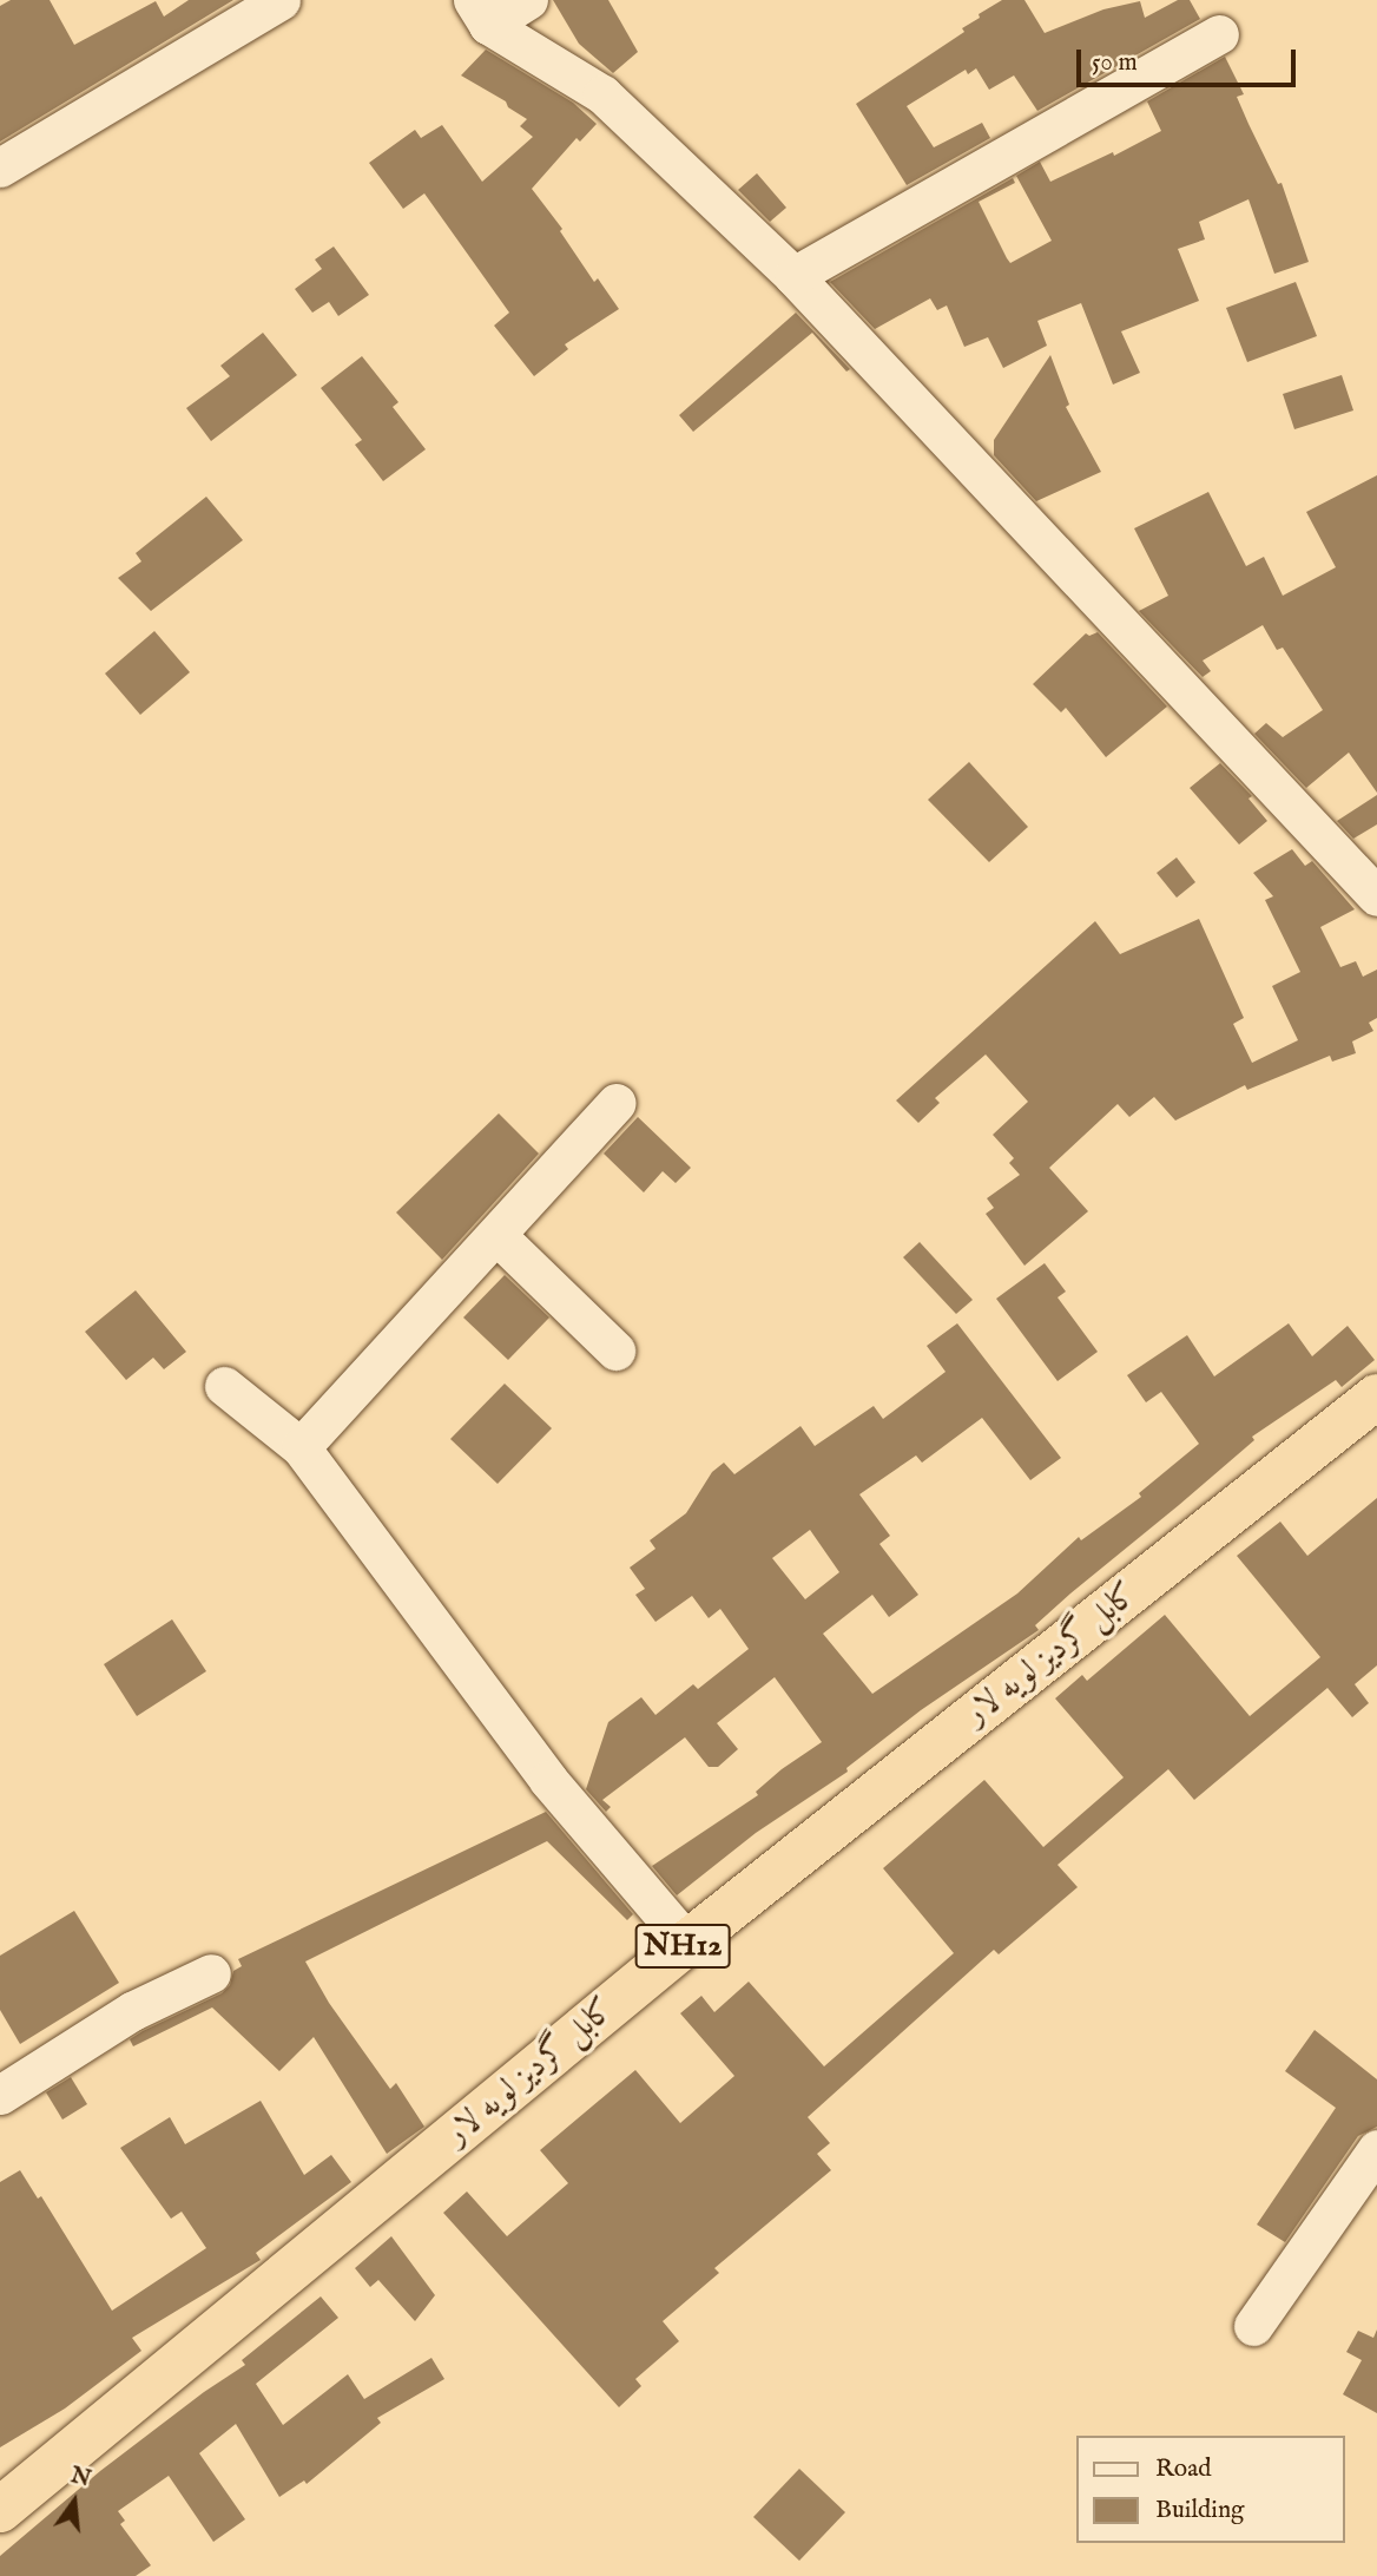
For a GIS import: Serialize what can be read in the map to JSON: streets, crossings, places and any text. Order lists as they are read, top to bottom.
{
  "streets": {
    "highway": ["کابل گردیز لویه لار", "NH12"]
  },
  "legend": ["Road", "Building"],
  "scale_bar": "50 m",
  "north": "top"
}
